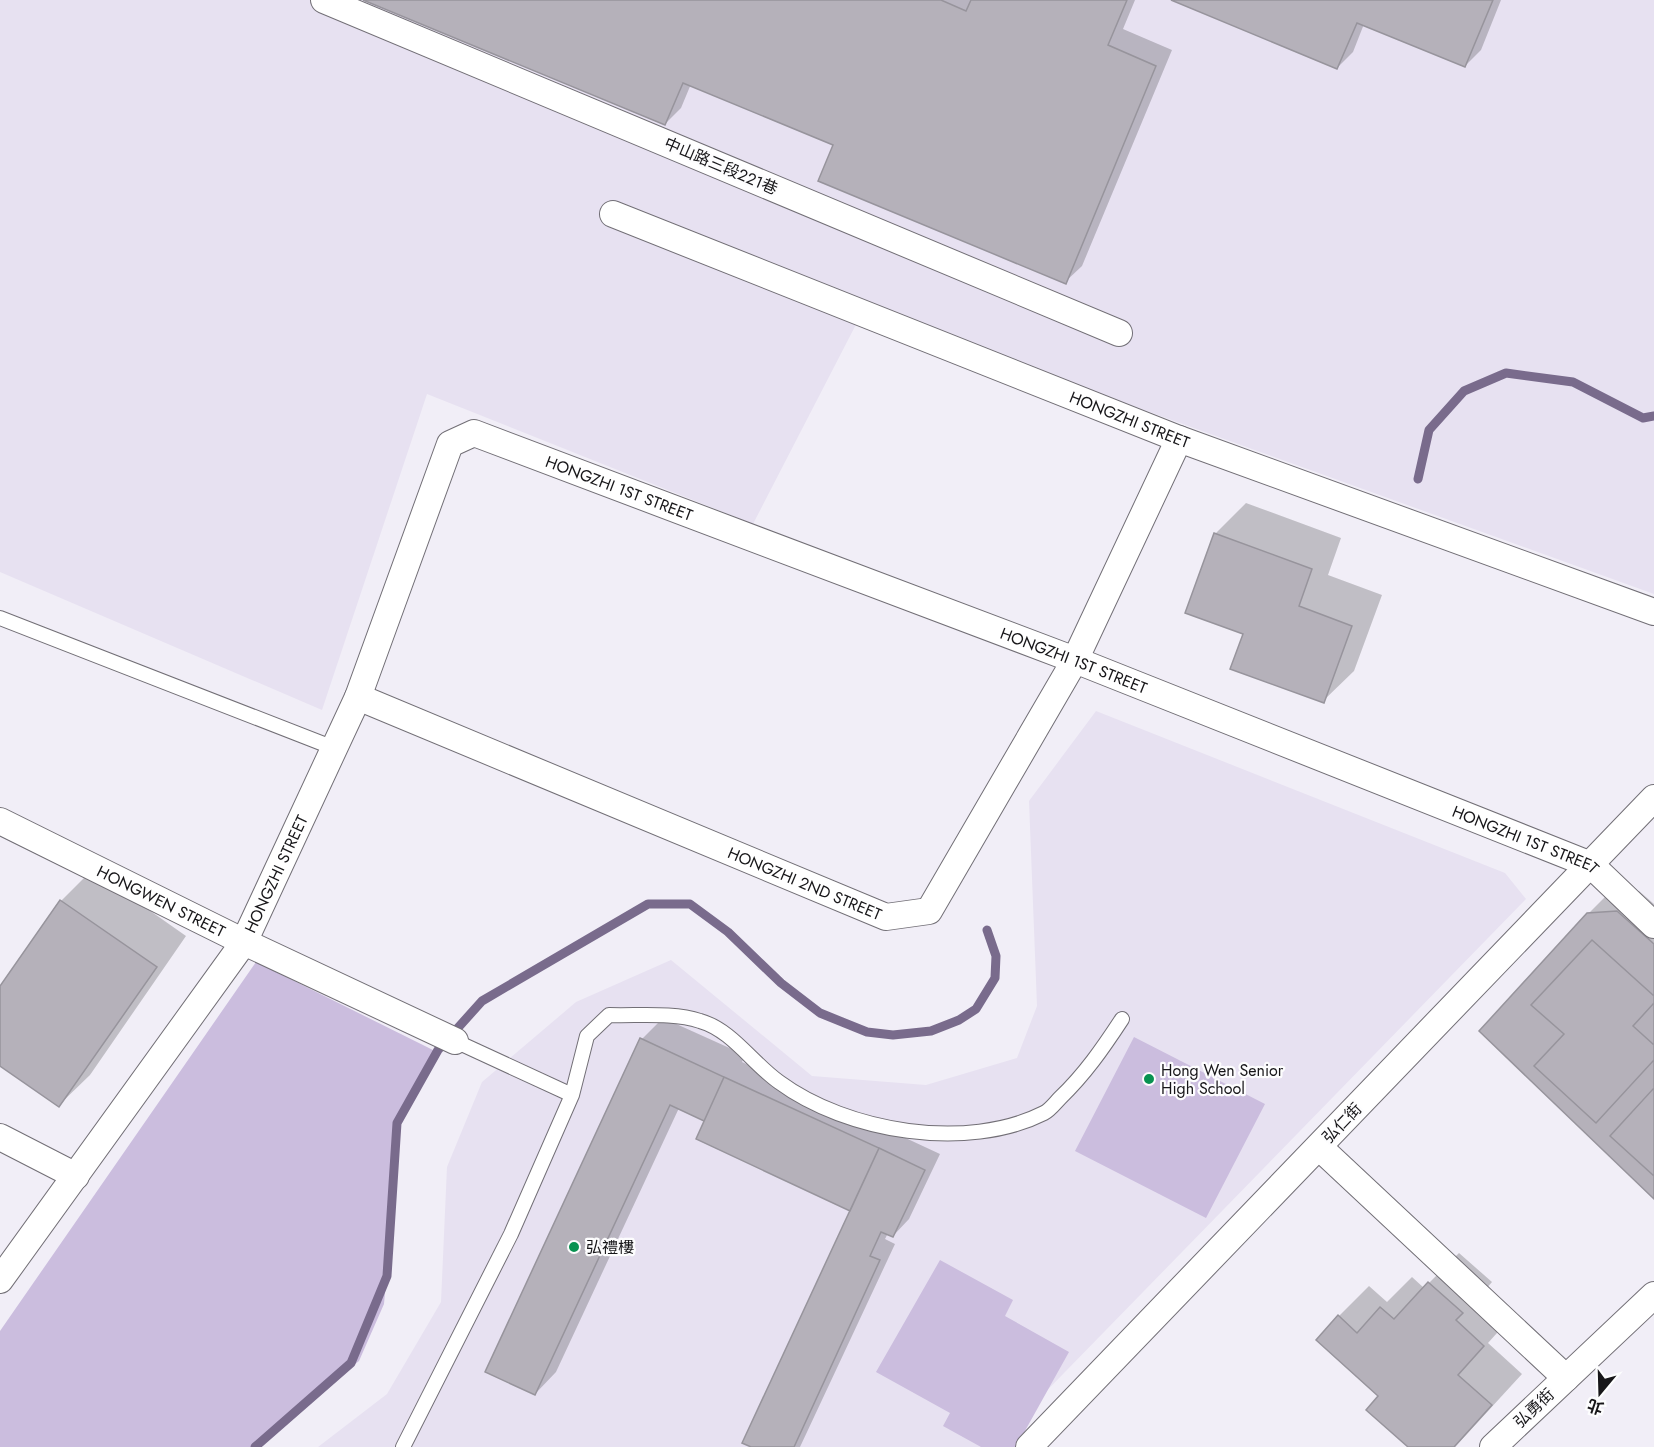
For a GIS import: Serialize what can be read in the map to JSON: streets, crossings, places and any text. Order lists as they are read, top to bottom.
{
  "streets": {
    "street": [
      "中山路三段221巷",
      "HONGZHI STREET",
      "HONGZHI 1ST STREET",
      "HONGZHI 2ND STREET",
      "HONGWEN STREET",
      "弘仁街",
      "弘勇街"
    ]
  },
  "crossings": [
    ["HONGZHI STREET", "HONGZHI 1ST STREET"],
    ["HONGZHI STREET", "HONGZHI 2ND STREET"],
    ["HONGZHI STREET", "HONGWEN STREET"],
    ["HONGZHI 1ST STREET", "HONGZHI 2ND STREET"],
    ["HONGZHI 1ST STREET", "弘仁街"]
  ],
  "places": ["Hong Wen Senior High School", "弘禮樓"],
  "north": "bottom"
}
